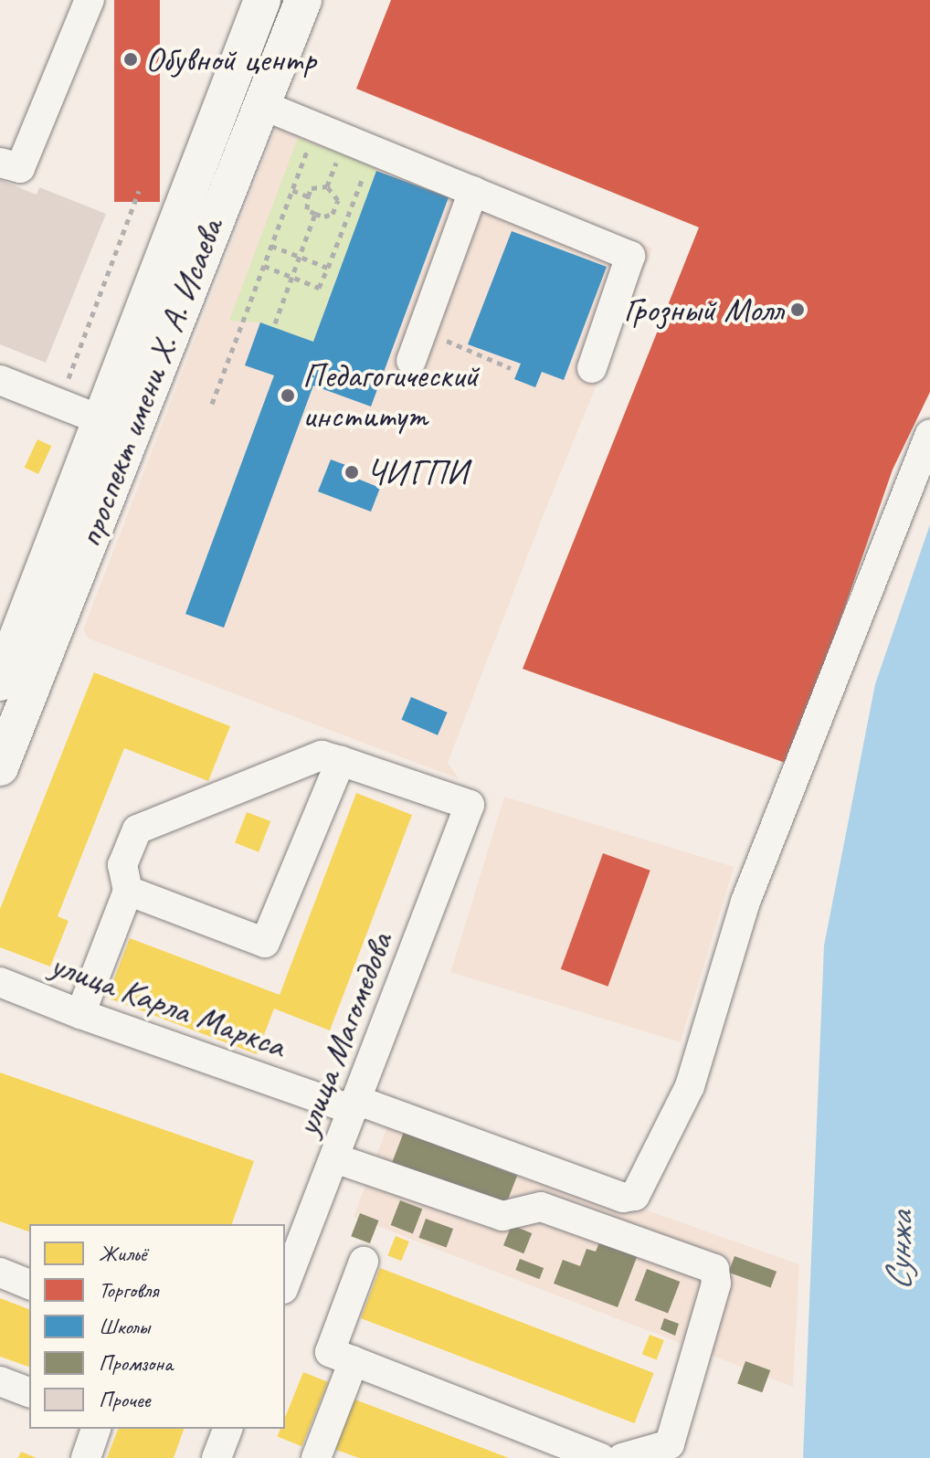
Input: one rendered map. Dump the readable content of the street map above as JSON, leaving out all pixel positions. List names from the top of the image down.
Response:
{
  "streets": {
    "main road": ["проспект имени Х. А. Исаева"],
    "street": ["улица Карла Маркса", "улица Магомедова"]
  },
  "crossings": [
    ["улица Карла Маркса", "улица Магомедова"]
  ],
  "water": ["Сунжа"],
  "places": [
    "Обувной центр",
    "Грозный Молл",
    "Педагогический институт",
    "ЧИГПИ"
  ],
  "legend": [
    "Жильё",
    "Торговля",
    "Школы",
    "Промзона",
    "Прочее"
  ]
}
